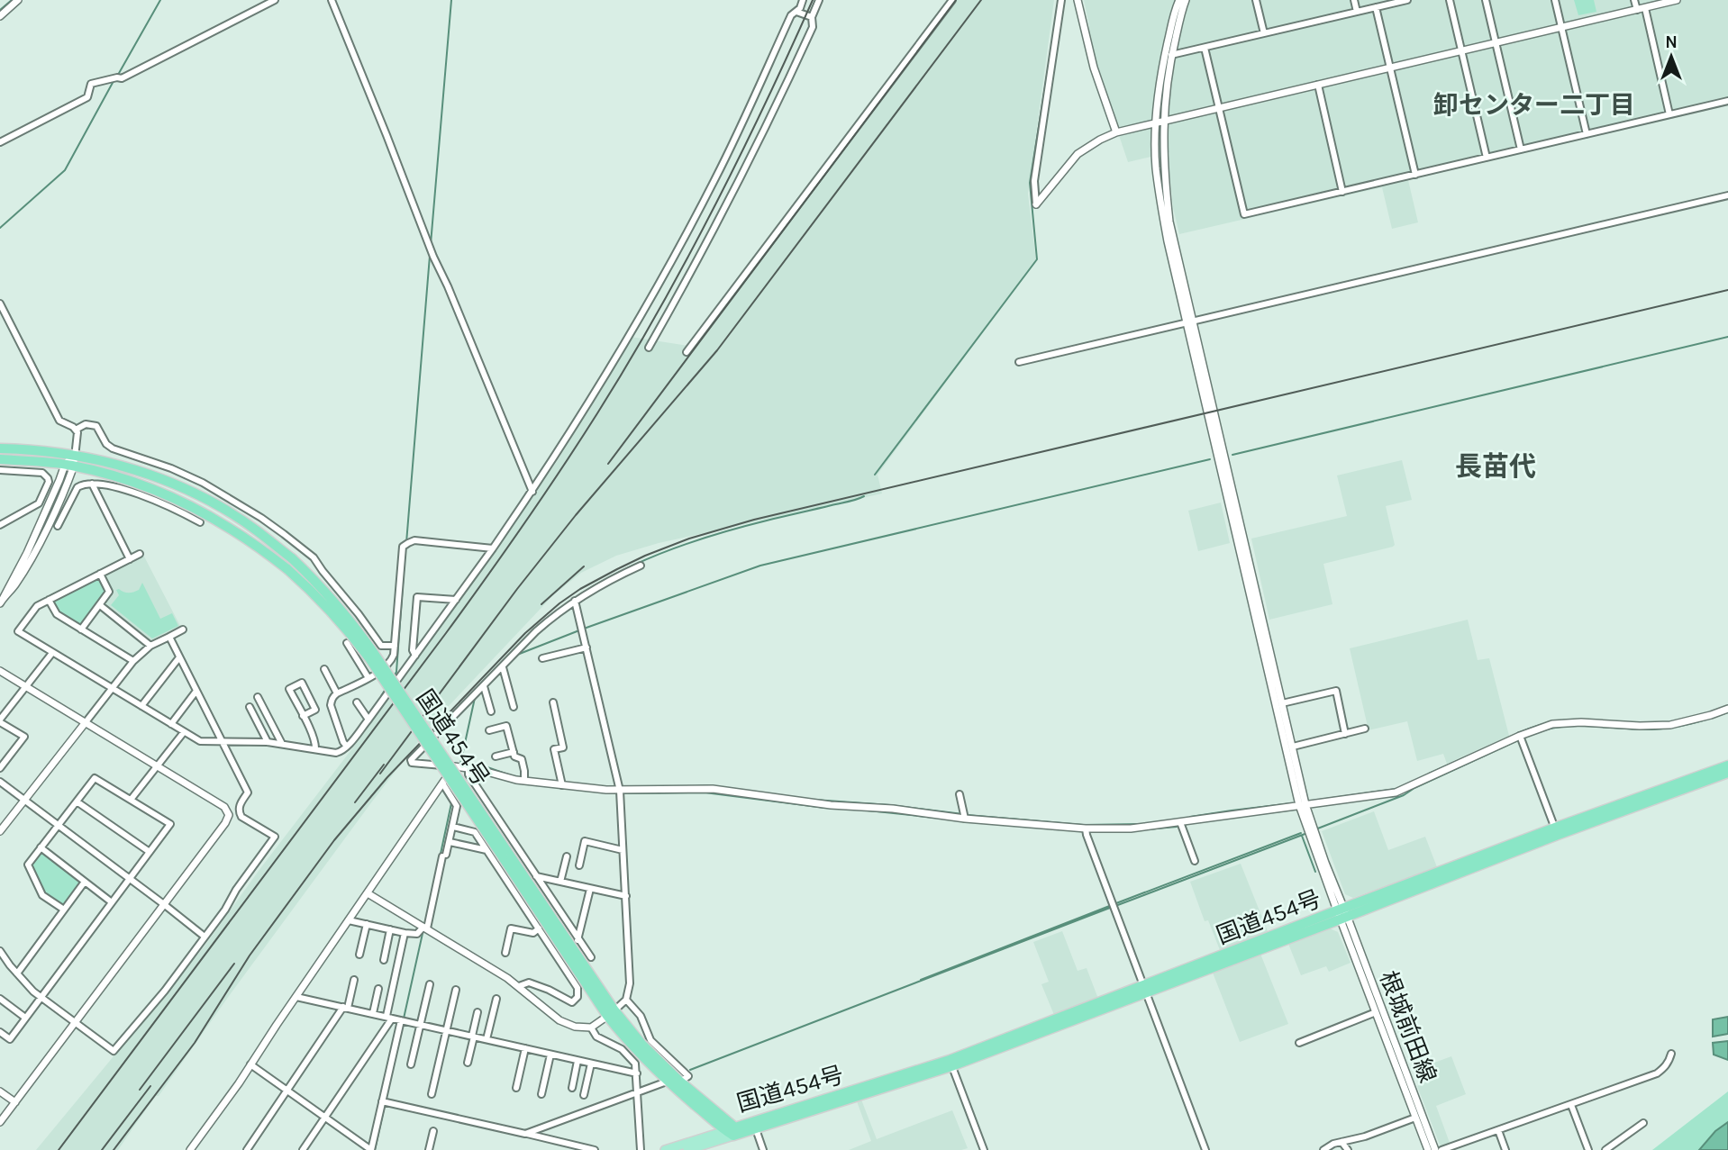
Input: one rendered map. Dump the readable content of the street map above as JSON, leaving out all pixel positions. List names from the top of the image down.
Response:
{
  "streets": {
    "highway": ["国道454号"],
    "street": ["根城前田線"]
  },
  "crossings": [
    ["国道454号", "根城前田線"]
  ],
  "districts": ["卸センター二丁目", "長苗代"],
  "north": "top"
}
